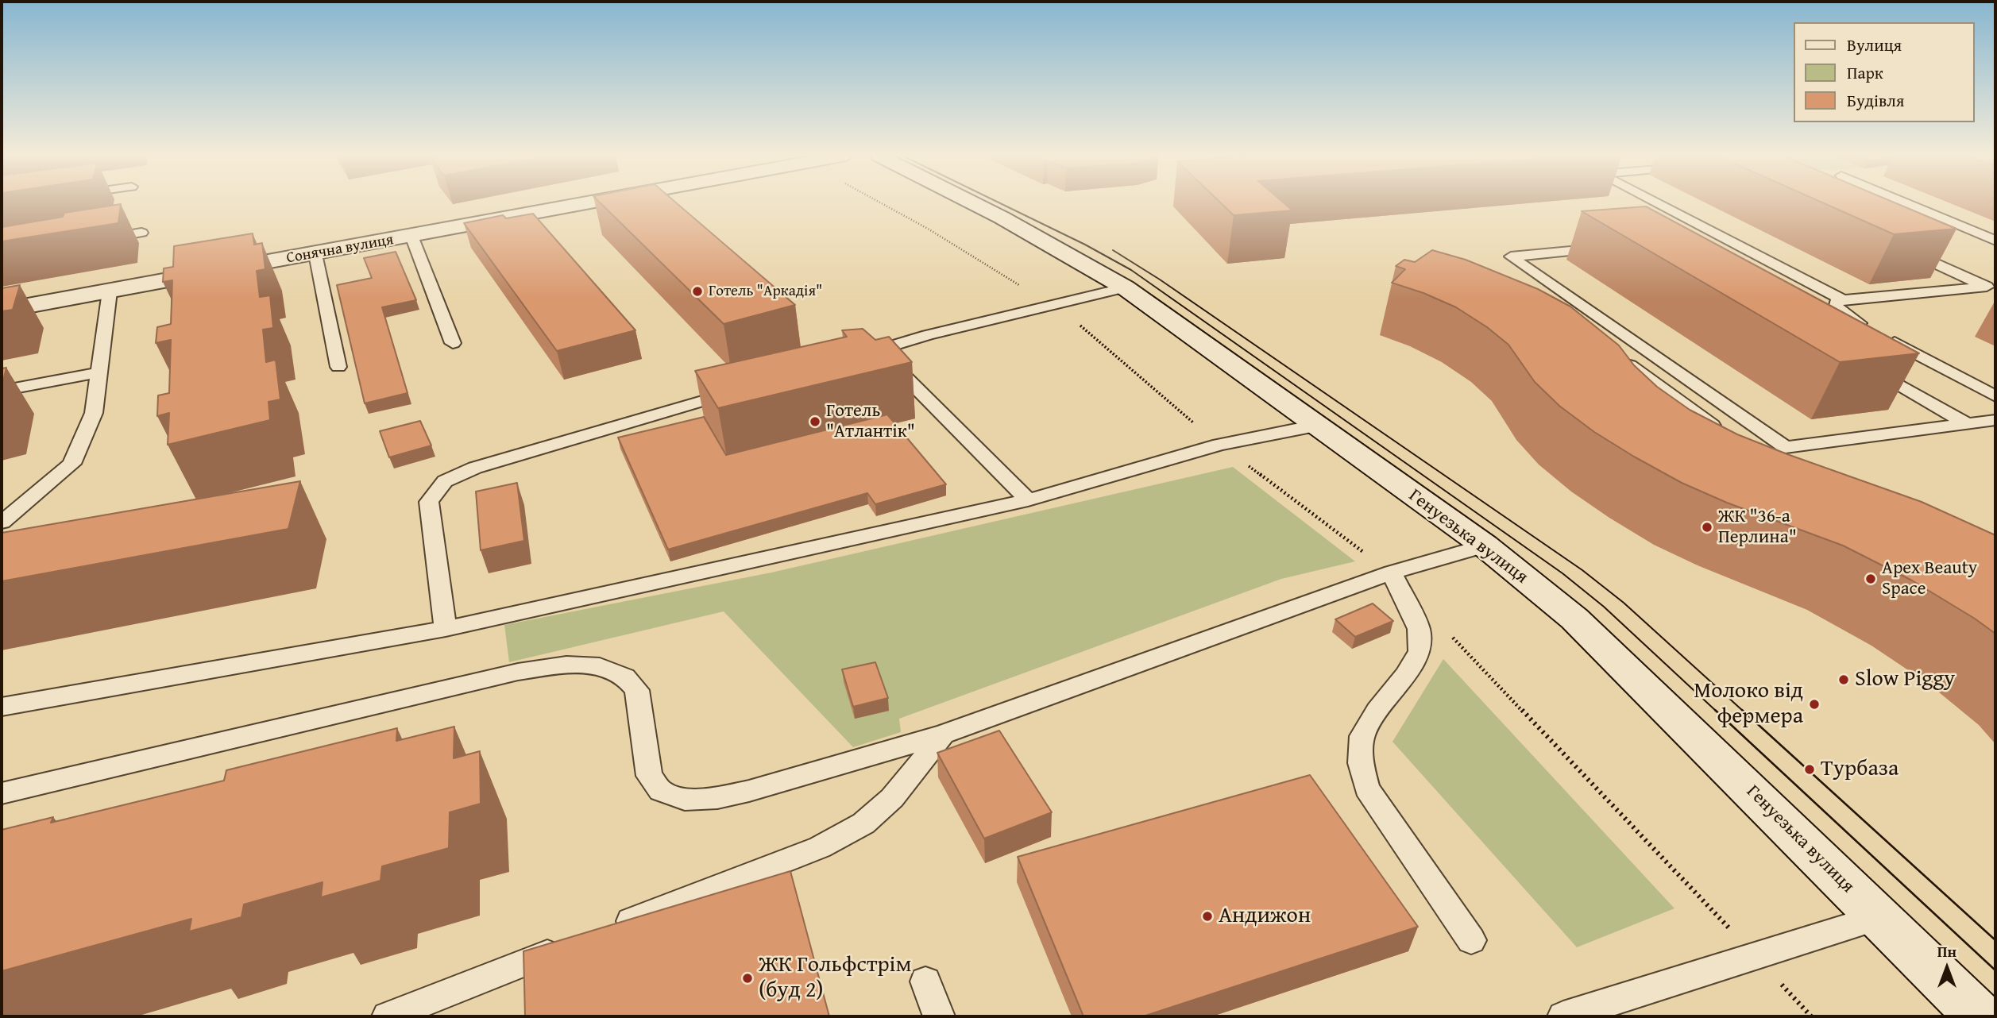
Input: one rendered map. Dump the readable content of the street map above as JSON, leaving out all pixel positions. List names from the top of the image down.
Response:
{
  "streets": {
    "main road": ["Сонячна вулиця", "Генуезька вулиця"]
  },
  "places": [
    "Готель \"Аркадія\"",
    "Готель \"Атлантік\"",
    "ЖК \"36-а Перлина\"",
    "Apex Beauty Space",
    "Slow Piggy",
    "Молоко від фермера",
    "Турбаза",
    "Андижон",
    "ЖК Гольфстрім (буд 2)"
  ],
  "legend": ["Вулиця", "Парк", "Будівля"],
  "north": "top"
}
